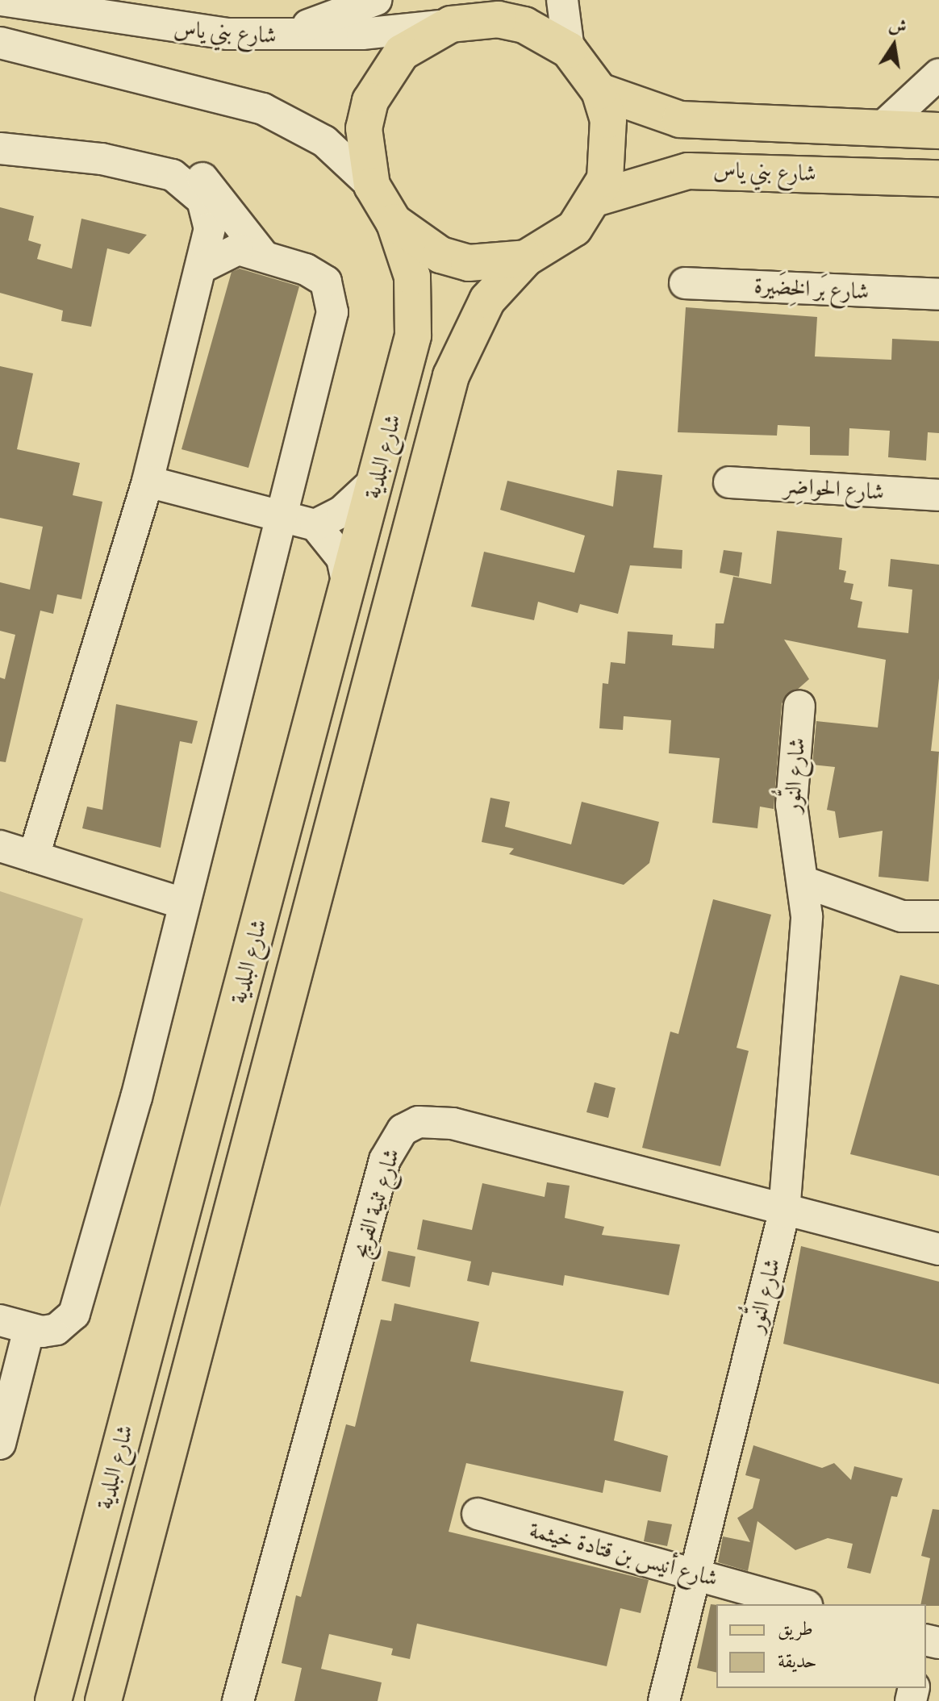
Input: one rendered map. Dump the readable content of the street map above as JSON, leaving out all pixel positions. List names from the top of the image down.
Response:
{
  "streets": {
    "main road": ["شارع بني ياس", "شارع البلدية"],
    "street": [
      "شارع بَر الخِضَيرة",
      "شارع الحواضِر",
      "شارع النُّور",
      "شارع ثنية الفريج",
      "شارع أنيس بن قتادة خيثمة"
    ]
  },
  "crossings": [
    ["شارع النُّور", "شارع ثنية الفريج"],
    ["شارع النُّور", "شارع أنيس بن قتادة خيثمة"]
  ],
  "legend": ["طريق", "حديقة"],
  "north": "top"
}
